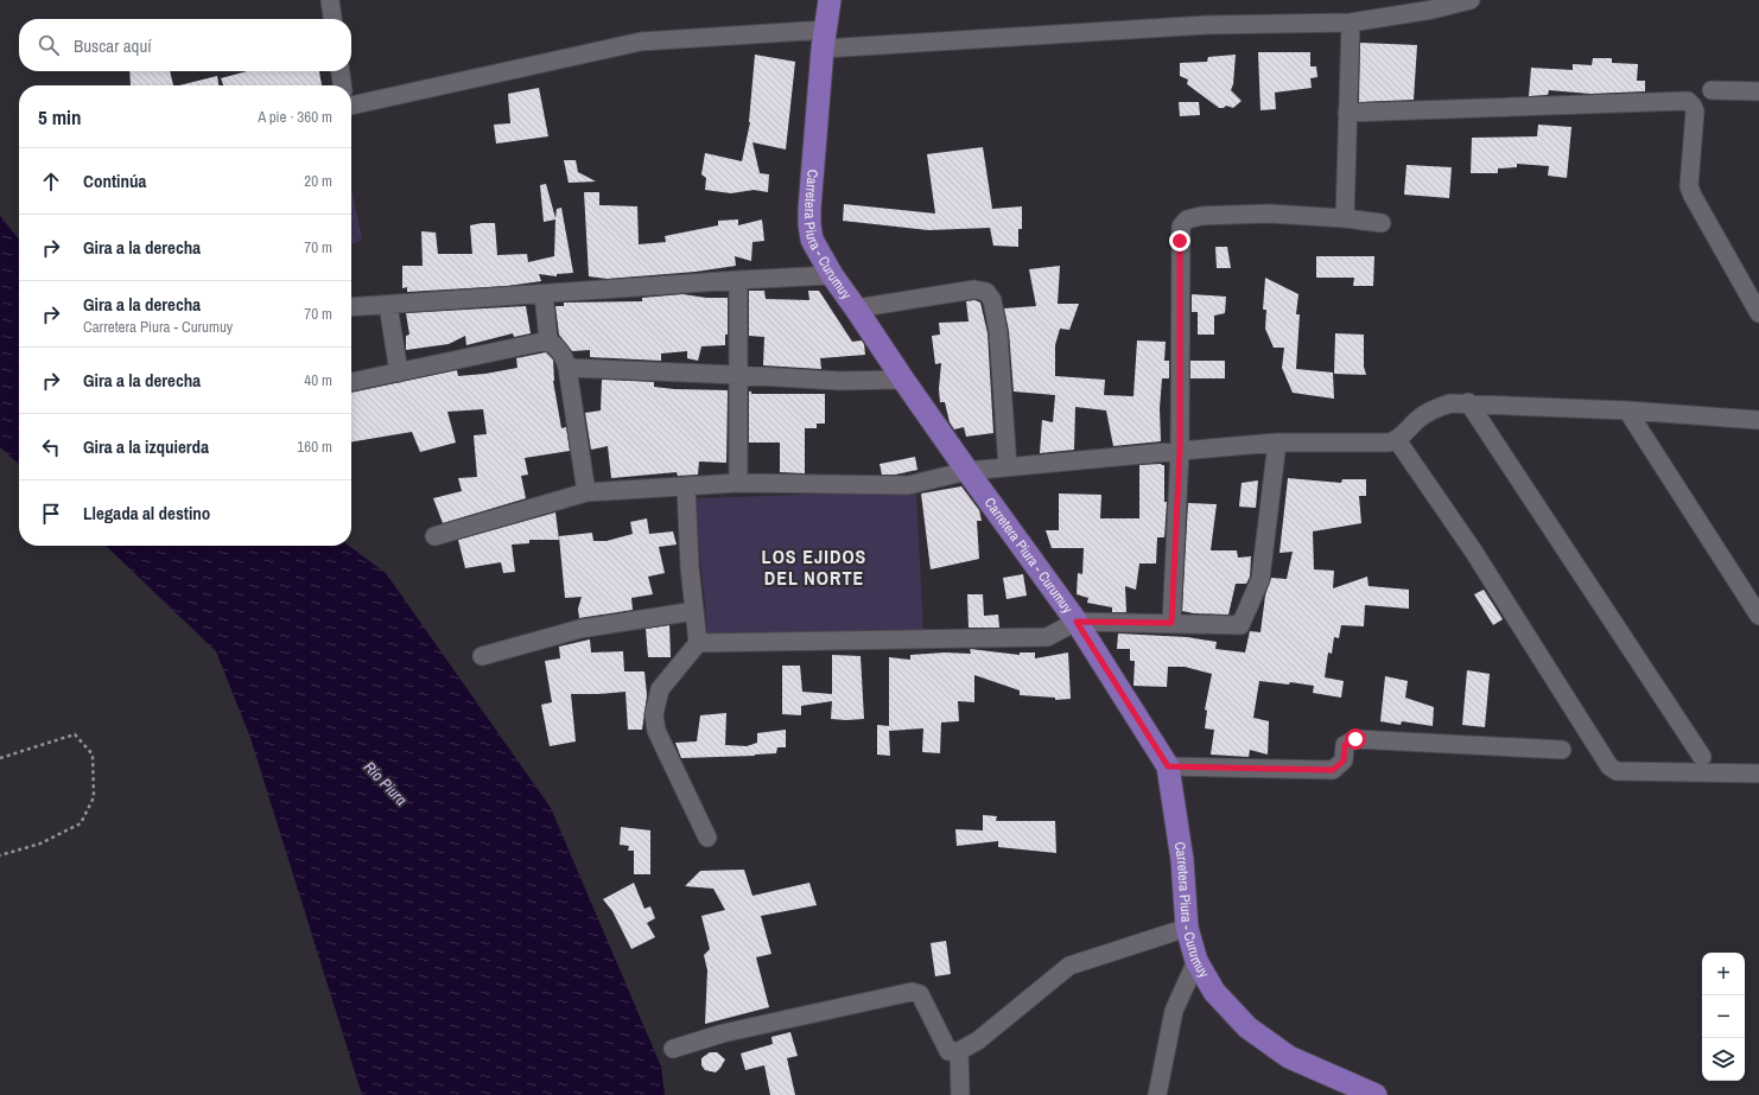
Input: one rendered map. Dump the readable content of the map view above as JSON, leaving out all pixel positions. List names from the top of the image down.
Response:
{
  "streets": {
    "main road": ["Carretera Piura - Curumuy"]
  },
  "districts": ["LOS EJIDOS DEL NORTE"],
  "water": ["Río Piura"],
  "page": {
    "search": "Buscar aquí",
    "heading": ["5 min", "A pie · 360 m"],
    "list": [
      ["Continúa", "20 m"],
      ["Gira a la derecha", "70 m"],
      ["Gira a la derecha", "Carretera Piura - Curumuy", "70 m"],
      ["Gira a la derecha", "40 m"],
      ["Gira a la izquierda", "160 m"],
      "Llegada al destino"
    ],
    "map_buttons": ["+", "−"]
  }
}
